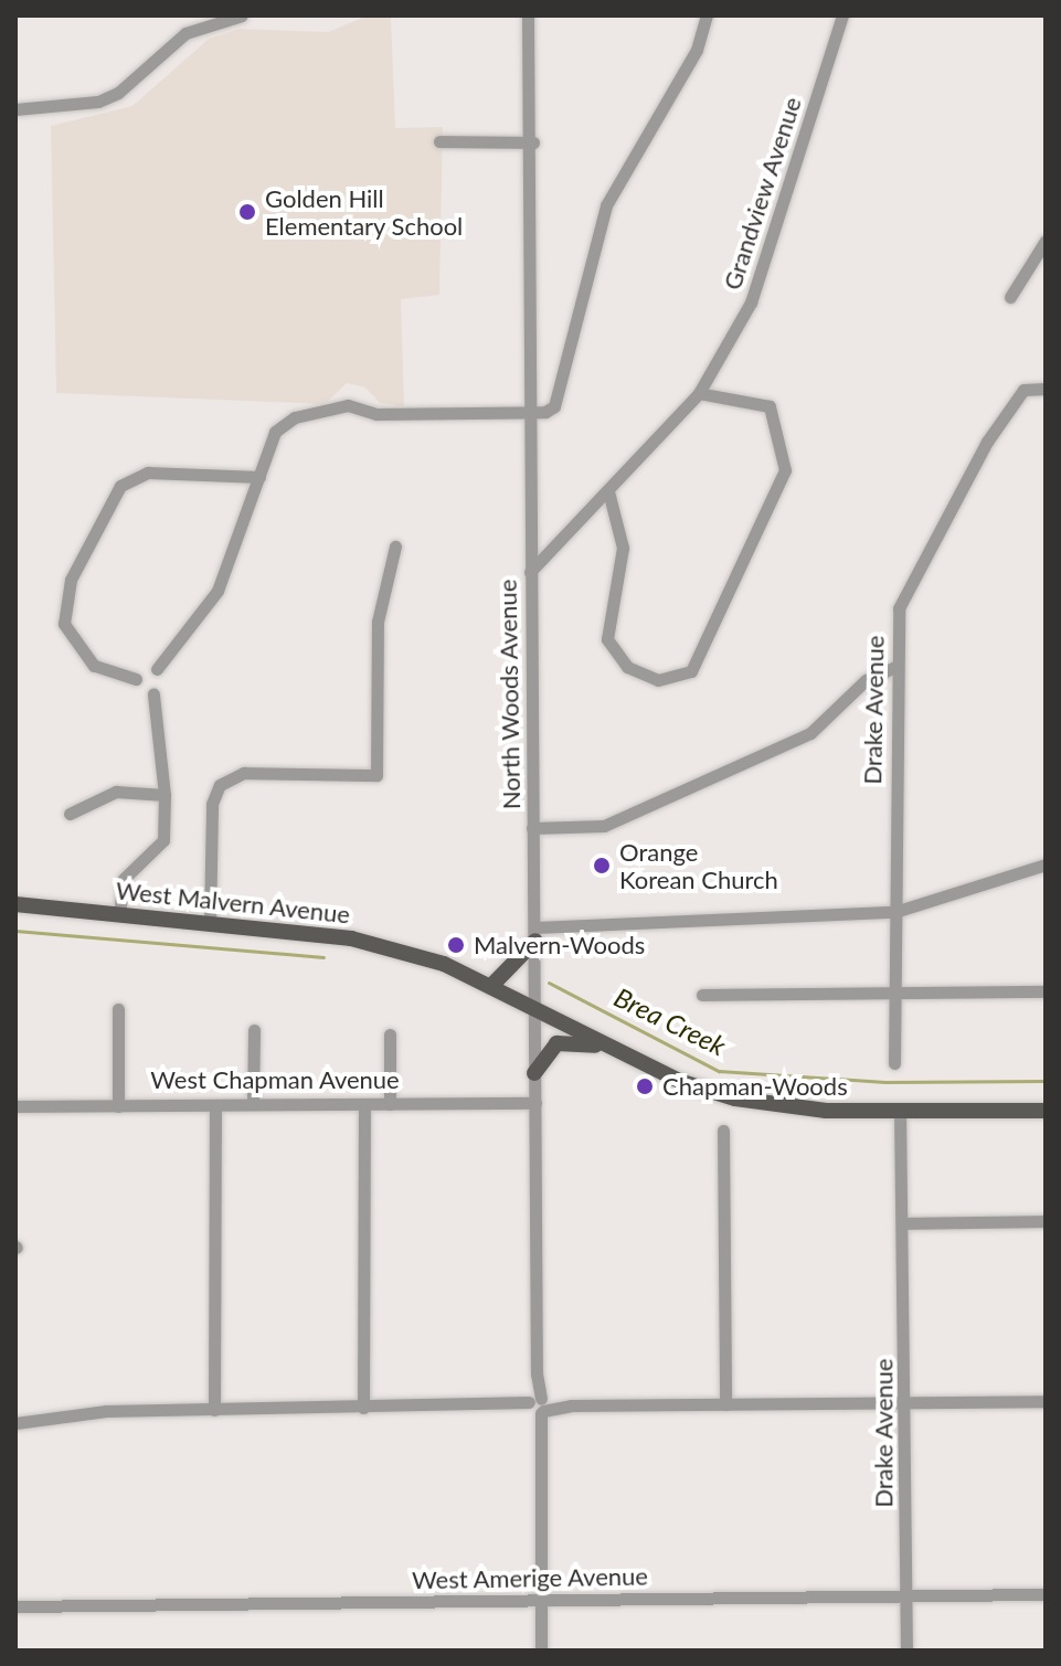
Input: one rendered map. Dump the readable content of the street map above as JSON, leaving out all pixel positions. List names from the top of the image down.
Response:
{
  "streets": {
    "main road": ["West Malvern Avenue"],
    "street": [
      "Grandview Avenue",
      "North Woods Avenue",
      "Drake Avenue",
      "West Chapman Avenue",
      "West Amerige Avenue"
    ]
  },
  "crossings": [
    ["Grandview Avenue", "North Woods Avenue"],
    ["North Woods Avenue", "West Chapman Avenue"],
    ["North Woods Avenue", "West Amerige Avenue"],
    ["Drake Avenue", "West Amerige Avenue"]
  ],
  "water": ["Brea Creek"],
  "places": [
    "Golden Hill Elementary School",
    "Orange Korean Church",
    "Malvern-Woods",
    "Chapman-Woods"
  ]
}
